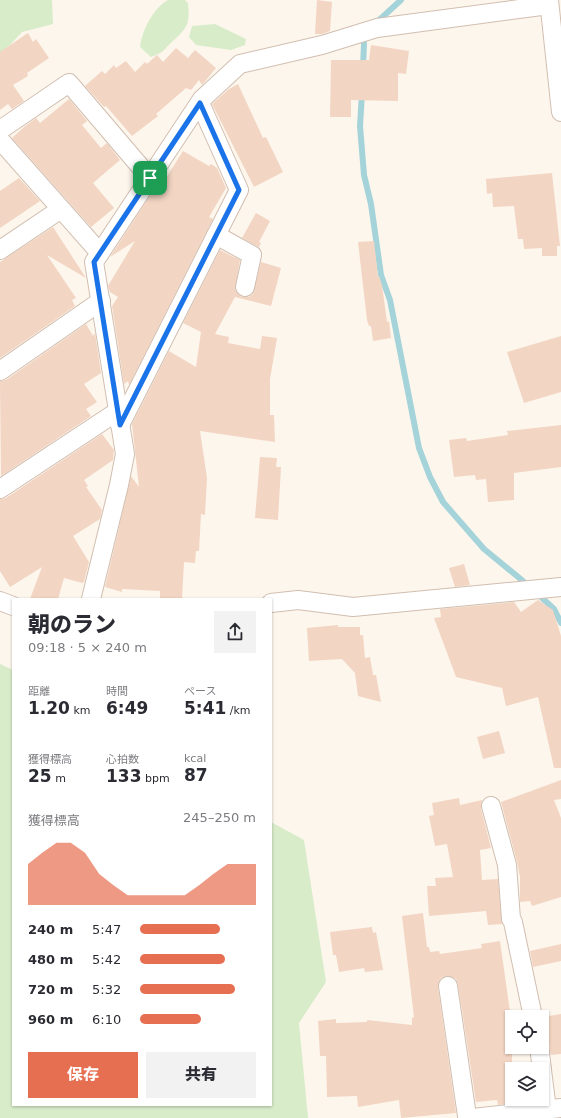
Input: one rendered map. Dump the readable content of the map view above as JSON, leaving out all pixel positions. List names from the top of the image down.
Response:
{
  "page": {
    "heading": ["朝のラン", "09:18 · 5 × 240 m"],
    "stats": [
      ["距離", "1.20 km"],
      ["時間", "6:49"],
      ["ペース", "5:41 /km"],
      ["獲得標高", "25 m"],
      ["心拍数", "133 bpm"],
      ["kcal", "87"]
    ],
    "chart": ["獲得標高", "245–250 m"],
    "list": [
      {
        "name": "240 m",
        "note": "5:47"
      },
      {
        "name": "480 m",
        "note": "5:42"
      },
      {
        "name": "720 m",
        "note": "5:32"
      },
      {
        "name": "960 m",
        "note": "6:10"
      }
    ],
    "buttons": ["保存", "共有"]
  }
}
